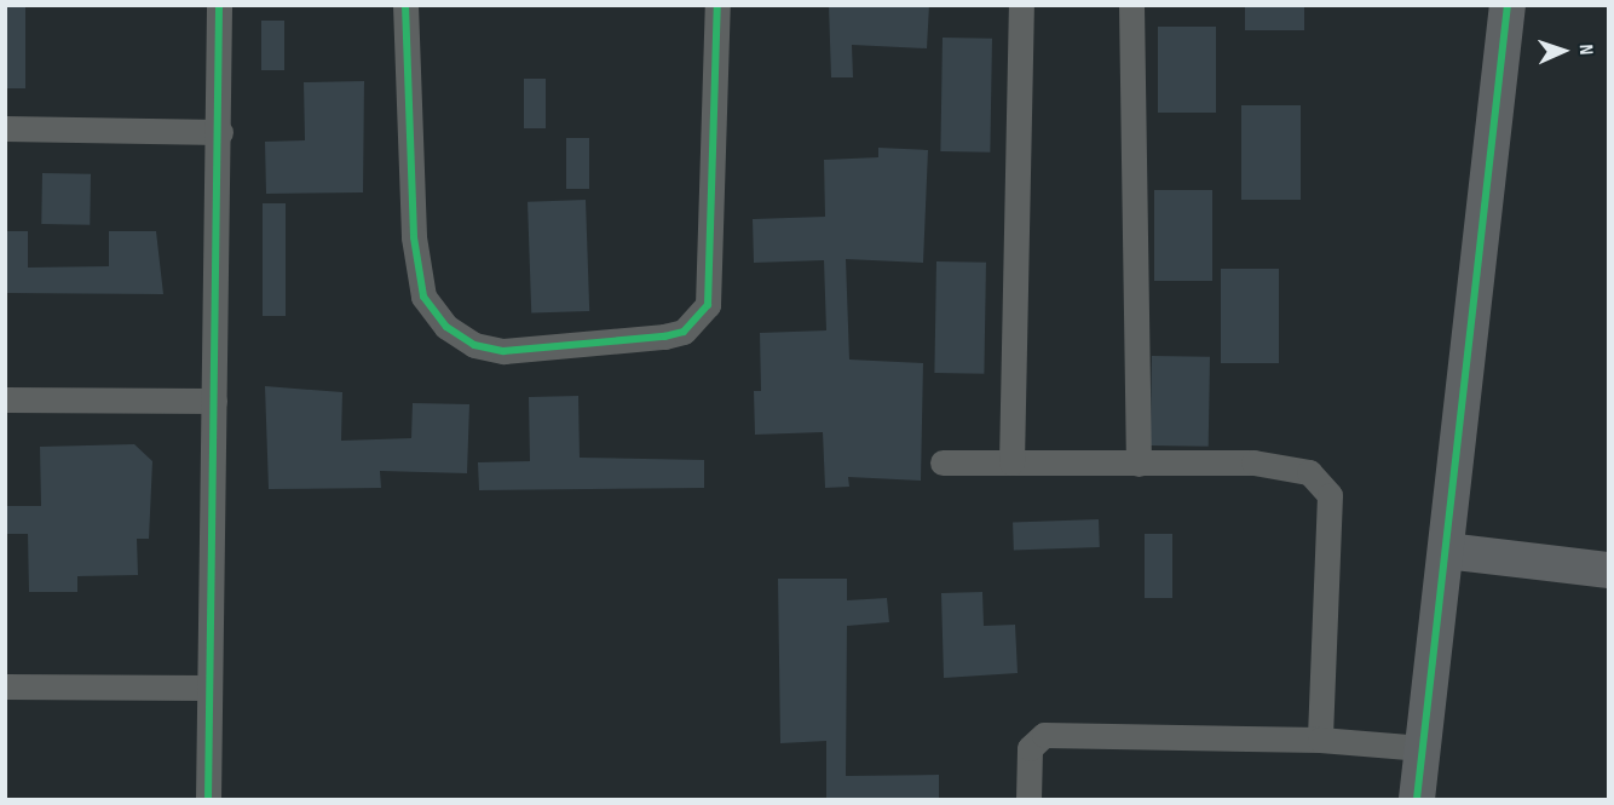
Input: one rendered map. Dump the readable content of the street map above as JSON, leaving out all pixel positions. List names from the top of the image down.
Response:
{
  "north": "right"
}
